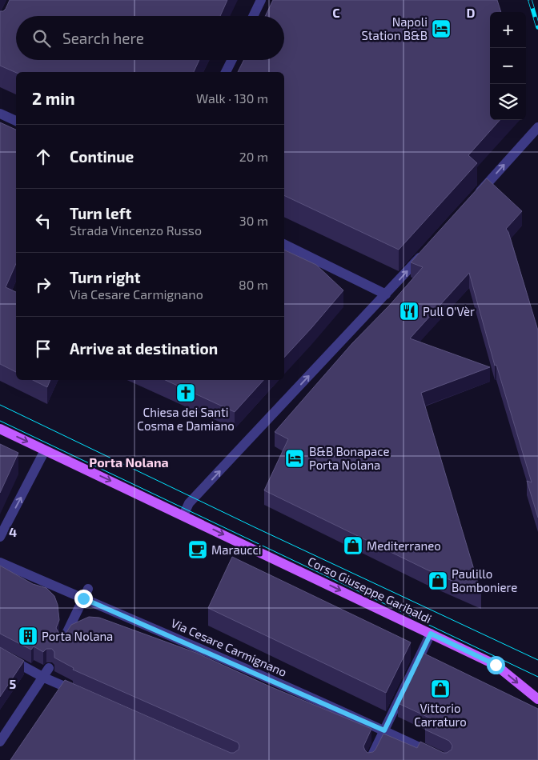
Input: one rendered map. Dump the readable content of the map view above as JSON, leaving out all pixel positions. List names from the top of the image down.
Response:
{
  "streets": {
    "main road": ["Corso Giuseppe Garibaldi"],
    "street": ["Via Cesare Carmignano"]
  },
  "one_way": ["Corso Giuseppe Garibaldi"],
  "districts": ["Porta Nolana"],
  "places": {
    "hotel": ["Napoli Station B&B", "B&B Bonapace Porta Nolana"],
    "restaurant": ["Pull O'Vèr"],
    "church": ["Chiesa dei Santi Cosma e Damiano"],
    "shop": ["Mediterraneo", "Paulillo Bomboniere", "Vittorio Carraturo"],
    "cafe": ["Maraucci"],
    "building": ["Porta Nolana"]
  },
  "page": {
    "map_buttons": ["+", "−"],
    "search": "Search here",
    "heading": ["2 min", "Walk · 130 m"],
    "list": [
      ["Continue", "20 m"],
      ["Turn left", "Strada Vincenzo Russo", "30 m"],
      ["Turn right", "Via Cesare Carmignano", "80 m"],
      "Arrive at destination"
    ]
  },
  "grid": {
    "columns": ["C", "D"],
    "rows": ["4", "5"]
  }
}
